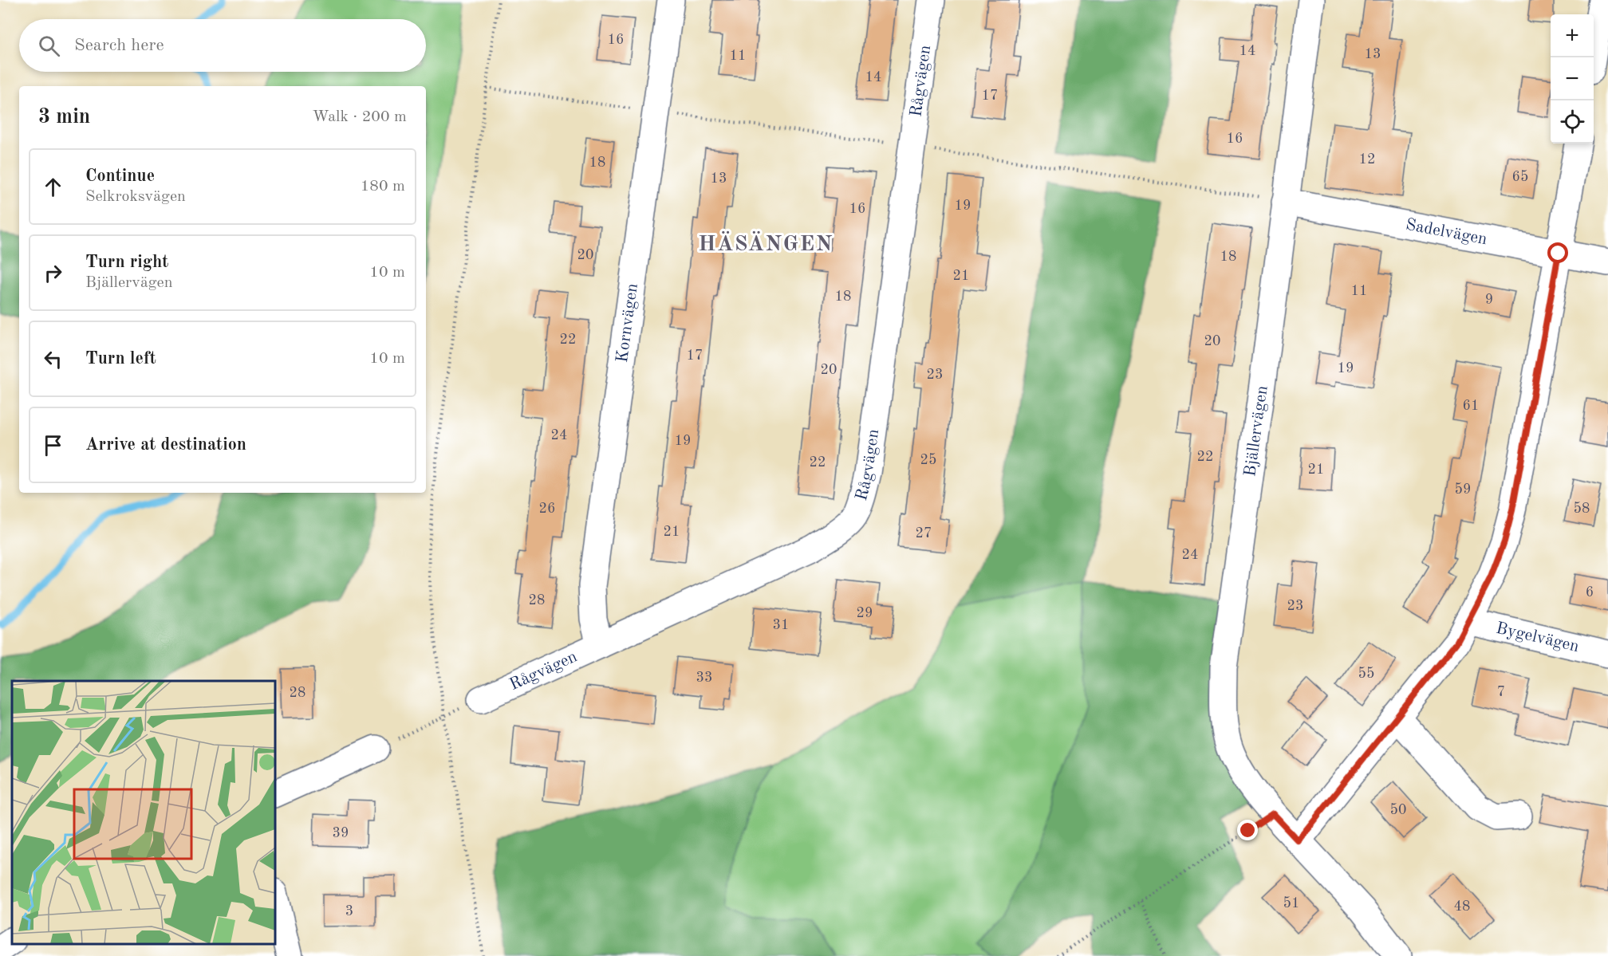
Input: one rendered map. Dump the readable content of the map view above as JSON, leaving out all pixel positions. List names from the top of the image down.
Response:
{
  "streets": {
    "street": [
      "Rågvägen",
      "Sadelvägen",
      "Kornvägen",
      "Bjällervägen",
      "Bygelvägen"
    ]
  },
  "crossings": [
    ["Rågvägen", "Kornvägen"],
    ["Sadelvägen", "Bjällervägen"]
  ],
  "districts": ["HÄSÄNGEN"],
  "house_numbers": [
    "16",
    "14",
    "13",
    "11",
    "14",
    "17",
    "16",
    "12",
    "18",
    "65",
    "13",
    "19",
    "16",
    "20",
    "18",
    "21",
    "11",
    "18",
    "9",
    "22",
    "20",
    "17",
    "19",
    "20",
    "23",
    "61",
    "24",
    "19",
    "22",
    "25",
    "22",
    "21",
    "59",
    "26",
    "58",
    "21",
    "27",
    "24",
    "6",
    "28",
    "23",
    "29",
    "31",
    "55",
    "33",
    "7",
    "28",
    "50",
    "39",
    "51",
    "48",
    "3"
  ],
  "page": {
    "map_buttons": ["+", "−"],
    "search": "Search here",
    "heading": ["3 min", "Walk · 200 m"],
    "list": [
      ["Continue", "Selkroksvägen", "180 m"],
      ["Turn right", "Bjällervägen", "10 m"],
      ["Turn left", "10 m"],
      "Arrive at destination"
    ]
  }
}
